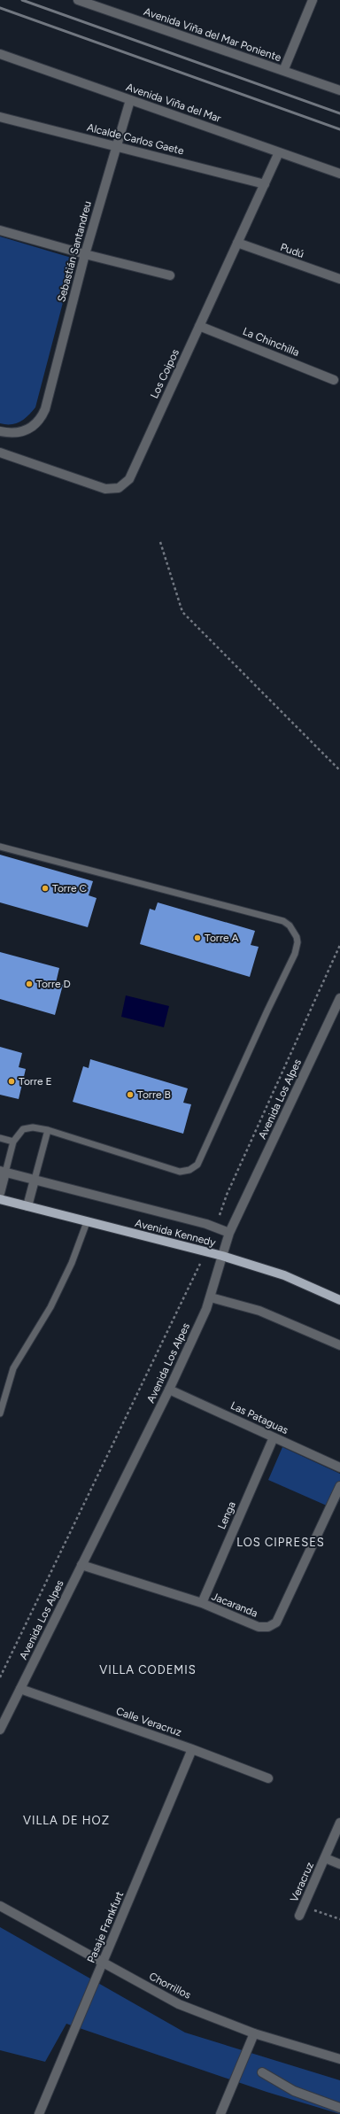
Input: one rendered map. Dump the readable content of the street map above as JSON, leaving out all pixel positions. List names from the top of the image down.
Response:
{
  "streets": {
    "main road": ["Avenida Kennedy"],
    "street": [
      "Avenida Viña del Mar Poniente",
      "Avenida Viña del Mar",
      "Alcalde Carlos Gaete",
      "Pudú",
      "Sebastián Santandreu",
      "La Chinchilla",
      "Los Coipos",
      "Avenida Los Alpes",
      "Las Pataguas",
      "Lenga",
      "Jacaranda",
      "Calle Veracruz",
      "Veracruz",
      "Pasaje Frankfurt",
      "Chorrillos"
    ]
  },
  "crossings": [
    ["Avenida Viña del Mar", "Sebastián Santandreu"],
    ["Avenida Viña del Mar", "Los Coipos"],
    ["Alcalde Carlos Gaete", "Sebastián Santandreu"],
    ["Alcalde Carlos Gaete", "Los Coipos"],
    ["Pudú", "Los Coipos"],
    ["La Chinchilla", "Los Coipos"],
    ["Avenida Los Alpes", "Avenida Kennedy"],
    ["Avenida Los Alpes", "Las Pataguas"],
    ["Avenida Los Alpes", "Jacaranda"],
    ["Avenida Los Alpes", "Calle Veracruz"],
    ["Las Pataguas", "Lenga"],
    ["Lenga", "Jacaranda"],
    ["Calle Veracruz", "Pasaje Frankfurt"],
    ["Pasaje Frankfurt", "Chorrillos"]
  ],
  "districts": ["LOS CIPRESES", "VILLA CODEMIS", "VILLA DE HOZ"],
  "places": [
    "Torre C",
    "Torre A",
    "Torre D",
    "Torre E",
    "Torre B"
  ]
}
